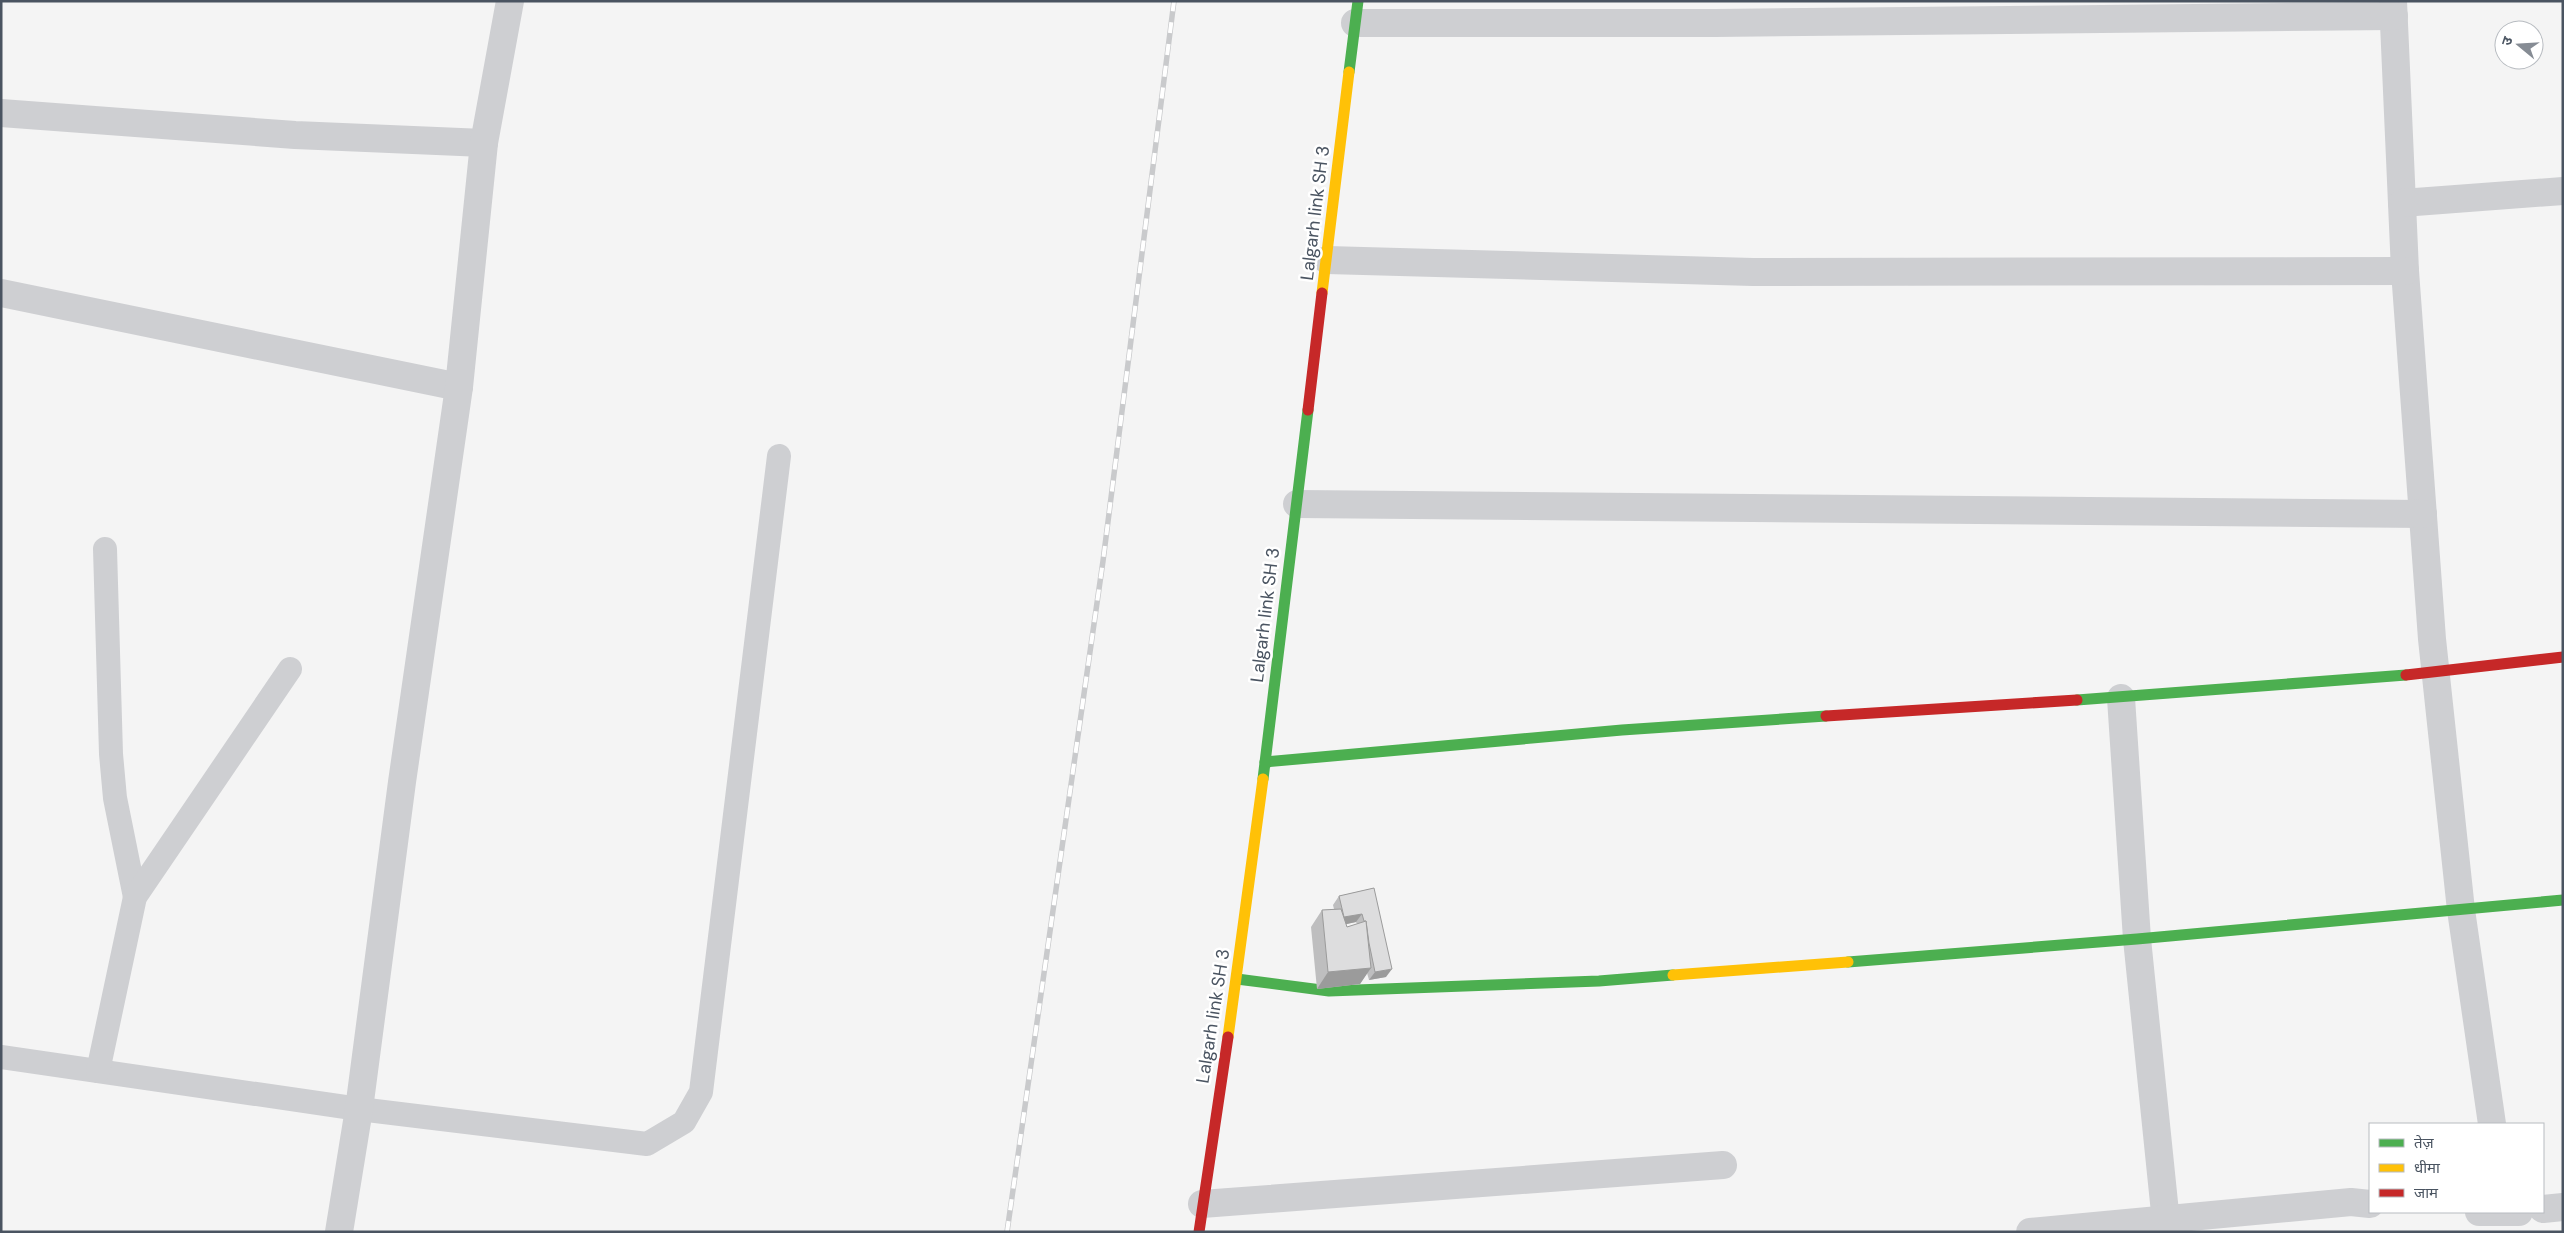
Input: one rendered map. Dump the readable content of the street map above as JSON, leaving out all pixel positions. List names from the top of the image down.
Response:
{
  "streets": {
    "street": ["Lalgarh link SH 3"]
  },
  "legend": ["तेज़", "धीमा", "जाम"],
  "north": "left"
}
